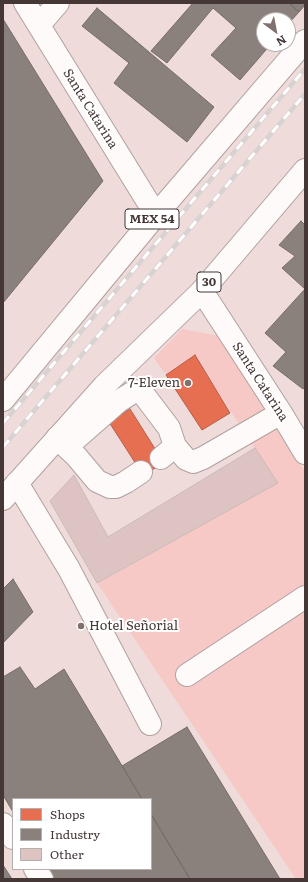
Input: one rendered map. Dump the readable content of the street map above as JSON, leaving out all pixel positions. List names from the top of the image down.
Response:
{
  "streets": {
    "main road": ["Santa Catarina", "MEX 54", "30"]
  },
  "crossings": [
    ["Santa Catarina", "MEX 54"],
    ["Santa Catarina", "30"]
  ],
  "places": ["7-Eleven", "Hotel Señorial"],
  "legend": ["Shops", "Industry", "Other"],
  "north": "bottom right"
}
